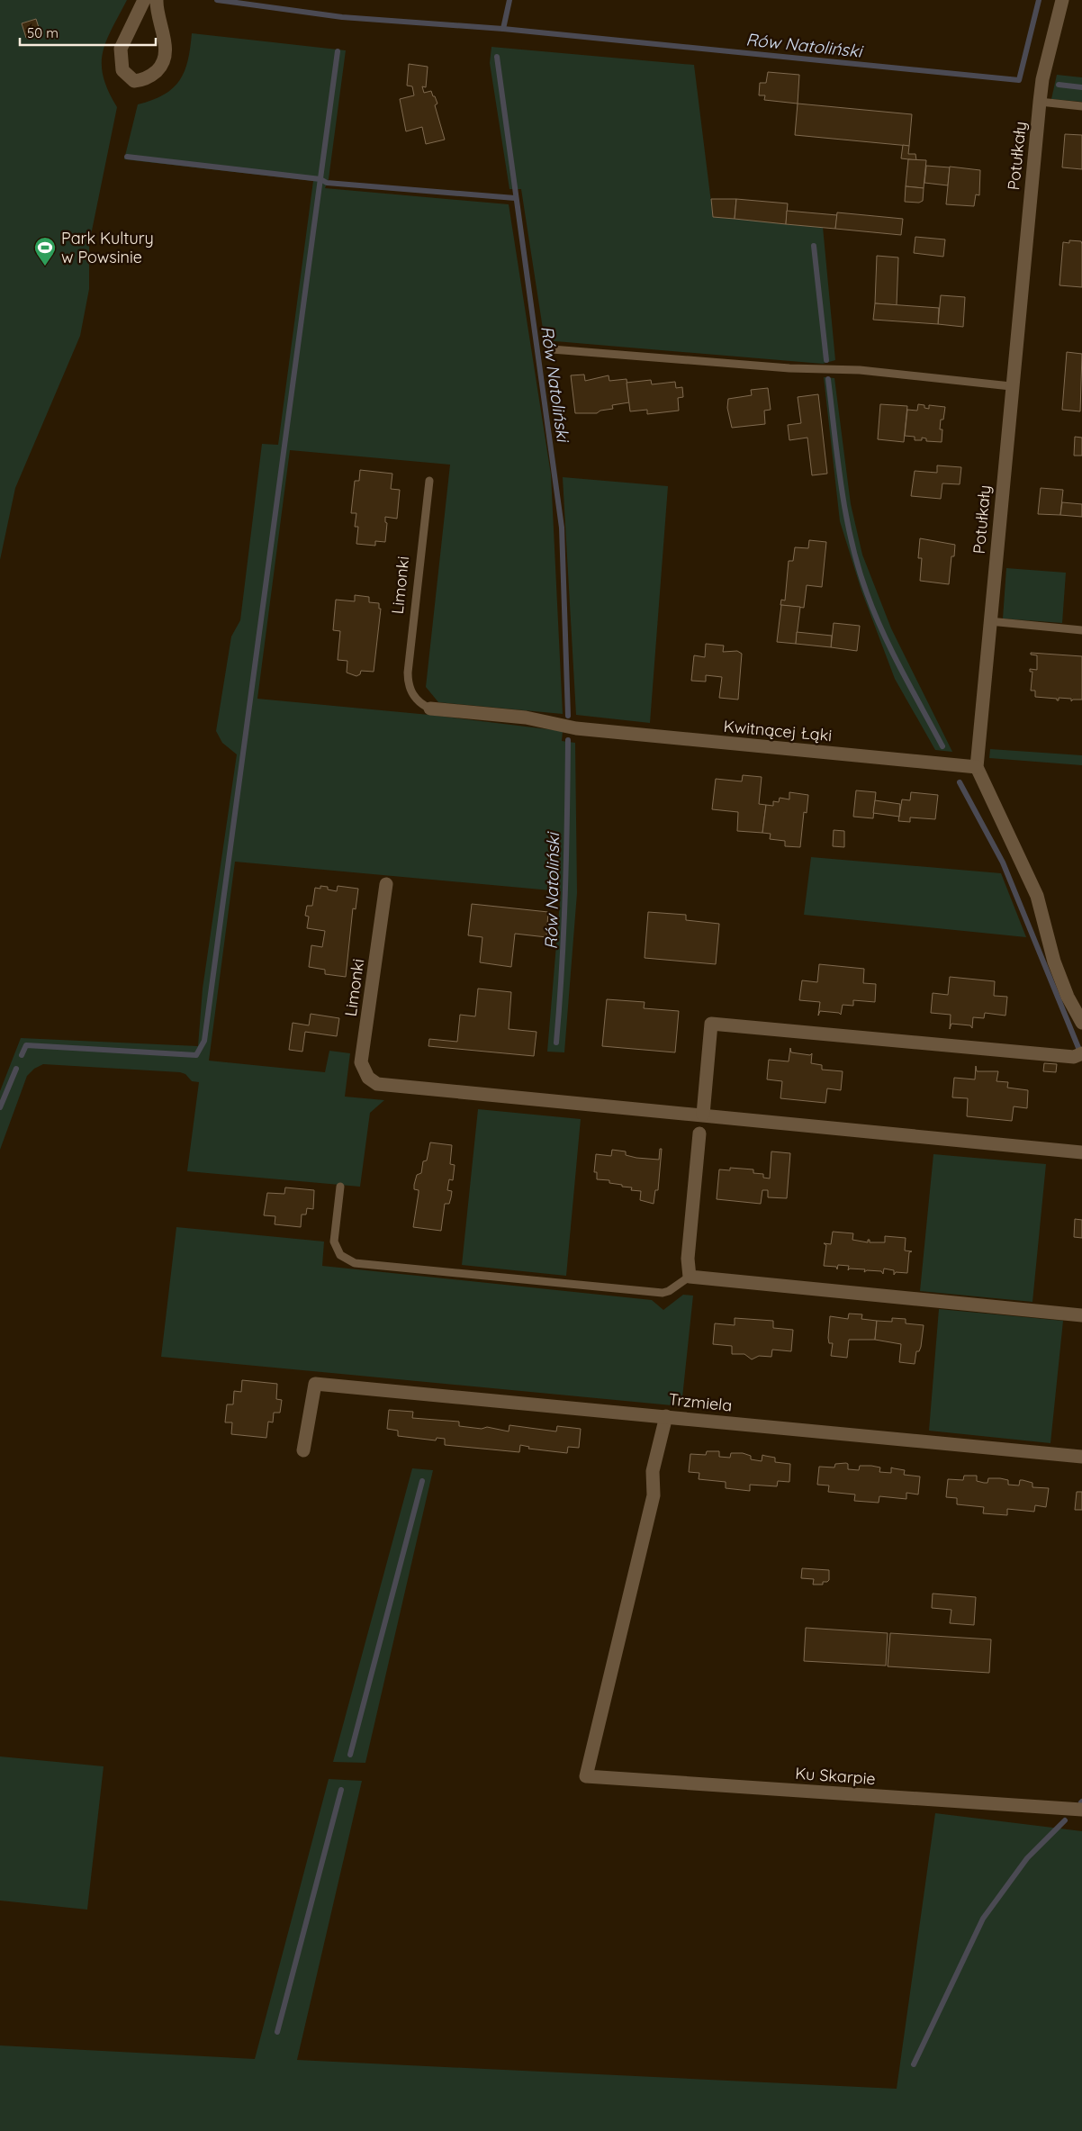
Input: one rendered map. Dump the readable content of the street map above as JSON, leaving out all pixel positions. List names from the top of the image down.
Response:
{
  "streets": {
    "street": [
      "Potułkały",
      "Limonki",
      "Kwitnącej Łąki",
      "Trzmiela",
      "Ku Skarpie"
    ]
  },
  "crossings": [
    ["Potułkały", "Kwitnącej Łąki"],
    ["Limonki", "Kwitnącej Łąki"],
    ["Trzmiela", "Ku Skarpie"]
  ],
  "water": ["Rów Natoliński"],
  "places": {
    "sports": ["Park Kultury w Powsinie"]
  },
  "scale_bar": "50 m"
}
